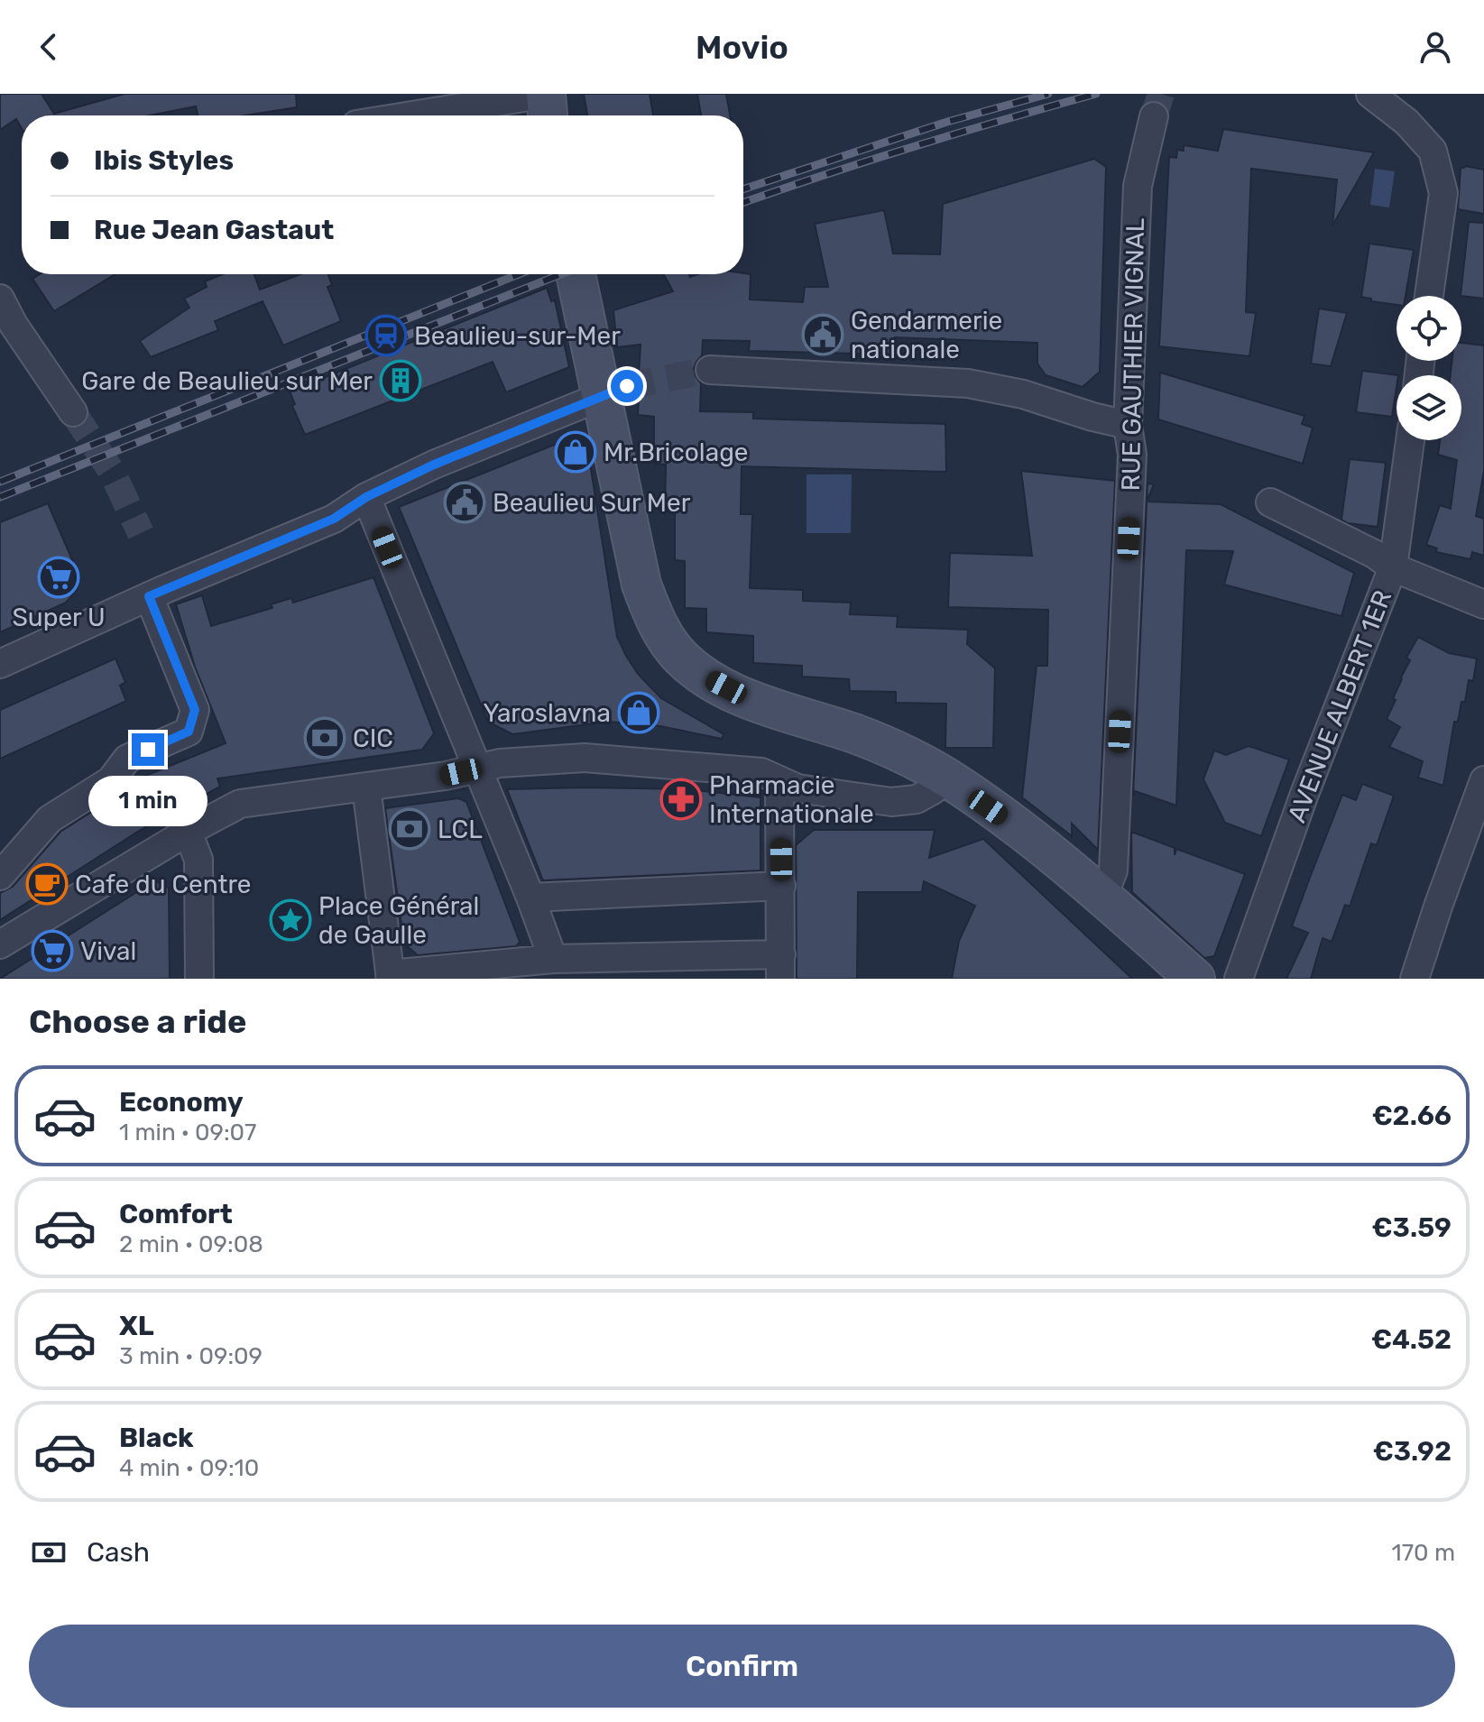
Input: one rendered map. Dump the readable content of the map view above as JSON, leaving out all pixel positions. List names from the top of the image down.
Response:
{
  "streets": {
    "street": ["RUE GAUTHIER VIGNAL", "AVENUE ALBERT 1ER"]
  },
  "places": {
    "public building": ["Gendarmerie nationale", "Beaulieu Sur Mer"],
    "station": ["Beaulieu-sur-Mer"],
    "building": ["Gare de Beaulieu sur Mer"],
    "shop": ["Mr.Bricolage", "Yaroslavna"],
    "supermarket": ["Super U", "Vival"],
    "bank": ["CIC", "LCL"],
    "pharmacy": ["Pharmacie Internationale"],
    "cafe": ["Cafe du Centre"],
    "place": ["Place Général de Gaulle"]
  },
  "page": {
    "header": "Movio",
    "banner": ["Ibis Styles", "Rue Jean Gastaut"],
    "bubble": "1 min",
    "heading": "Choose a ride",
    "list": [
      {
        "name": "Economy",
        "note": "1 min · 09:07",
        "value": "€2.66"
      },
      {
        "name": "Comfort",
        "note": "2 min · 09:08",
        "value": "€3.59"
      },
      {
        "name": "XL",
        "note": "3 min · 09:09",
        "value": "€4.52"
      },
      {
        "name": "Black",
        "note": "4 min · 09:10",
        "value": "€3.92"
      }
    ],
    "pay": ["Cash", "170 m"],
    "buttons": "Confirm"
  }
}
